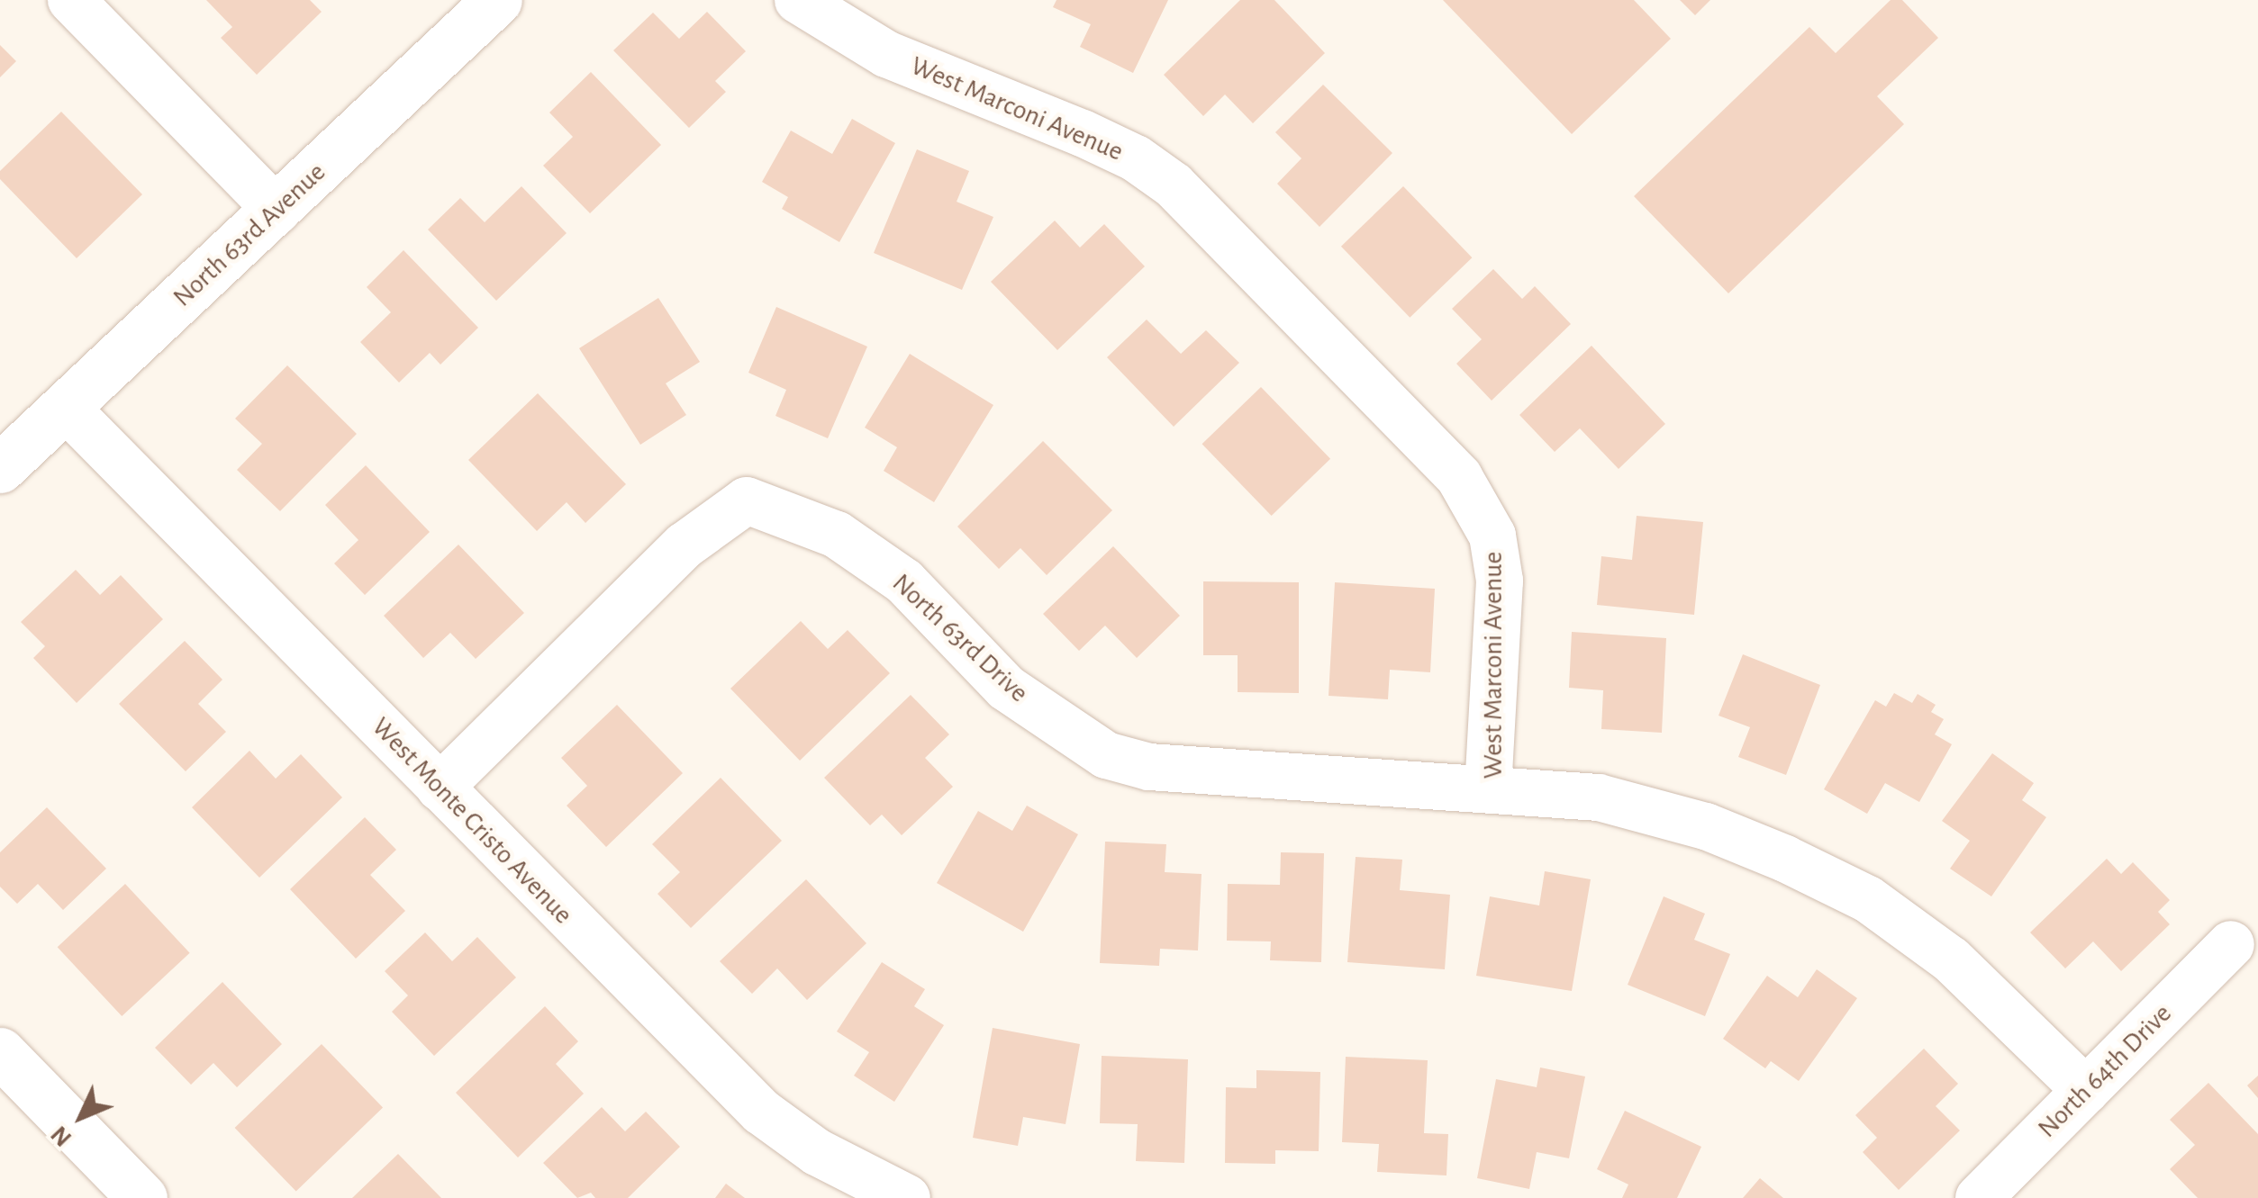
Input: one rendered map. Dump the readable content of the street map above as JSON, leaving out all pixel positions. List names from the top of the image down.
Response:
{
  "streets": {
    "street": [
      "West Marconi Avenue",
      "North 63rd Avenue",
      "North 63rd Drive",
      "West Monte Cristo Avenue",
      "North 64th Drive"
    ]
  },
  "crossings": [
    ["West Marconi Avenue", "North 63rd Drive"],
    ["West Marconi Avenue", "North 64th Drive"],
    ["North 63rd Avenue", "West Monte Cristo Avenue"],
    ["North 63rd Drive", "West Monte Cristo Avenue"]
  ],
  "north": "bottom left"
}
